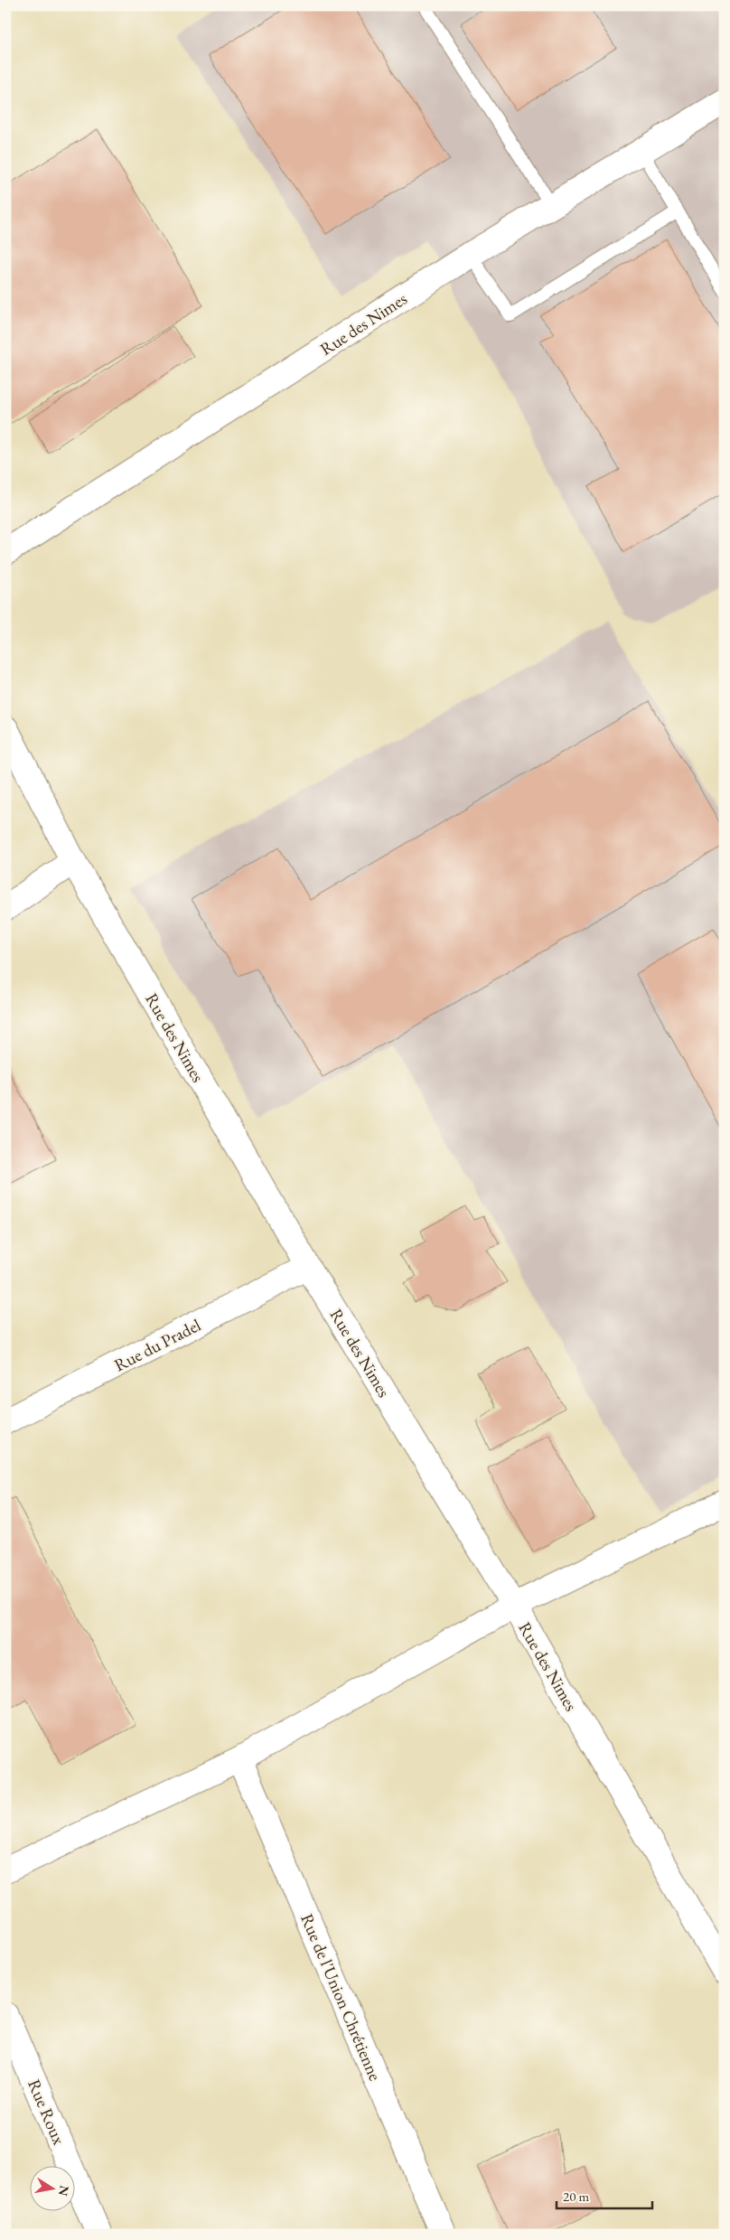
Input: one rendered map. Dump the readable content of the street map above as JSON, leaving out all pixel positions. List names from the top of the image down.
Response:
{
  "streets": {
    "street": [
      "Rue des Nimes",
      "Rue du Pradel",
      "Rue de l'Union Chrétienne",
      "Rue Roux"
    ]
  },
  "crossings": [
    ["Rue des Nimes", "Rue du Pradel"]
  ],
  "scale_bar": "20 m",
  "north": "right"
}
